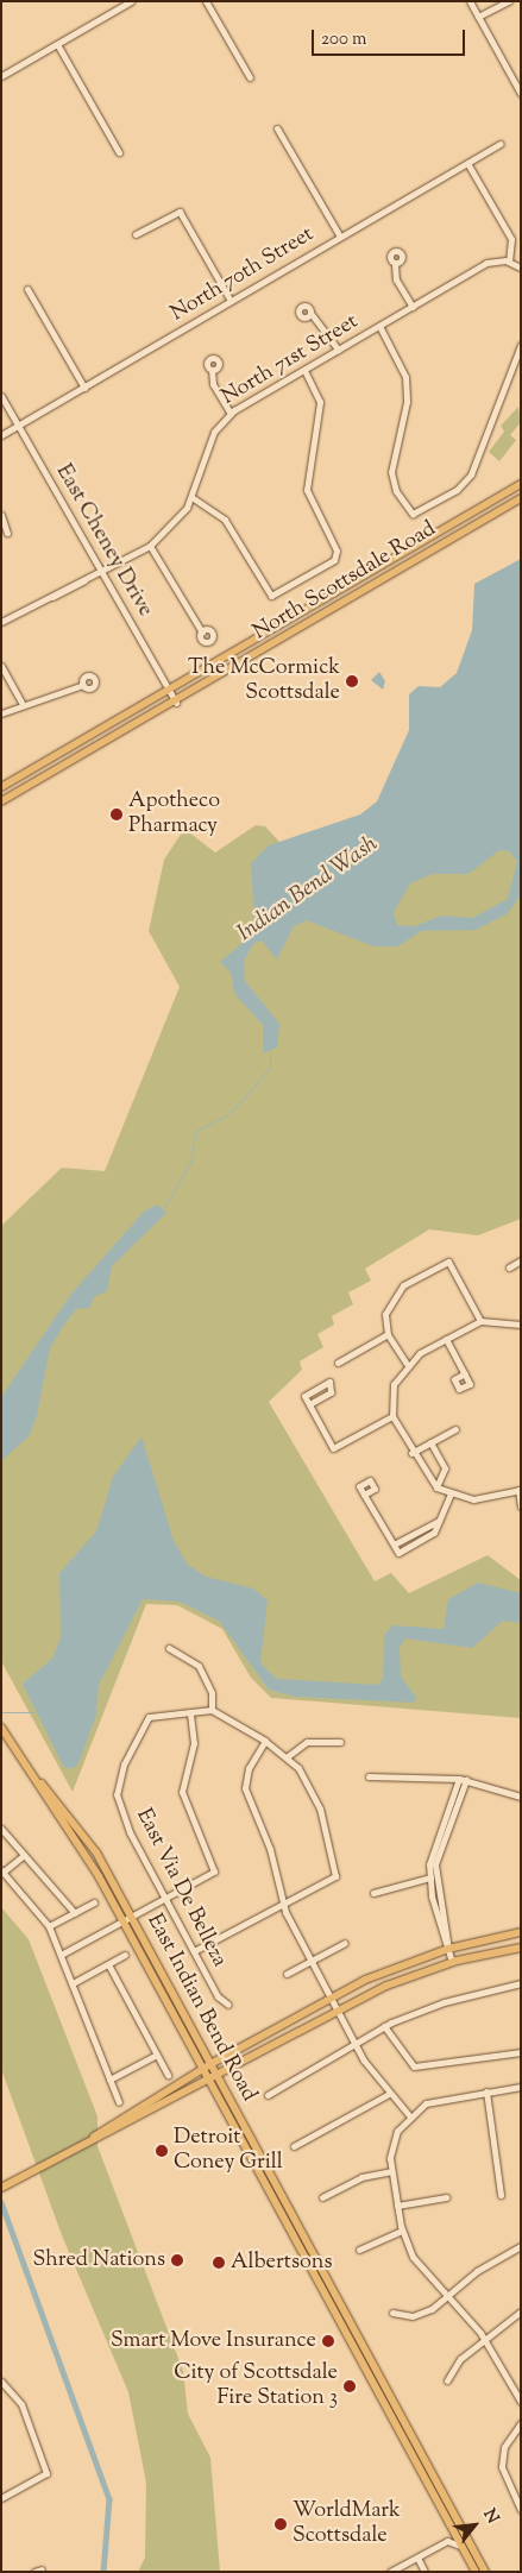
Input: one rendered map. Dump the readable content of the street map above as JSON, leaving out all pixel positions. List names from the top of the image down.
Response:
{
  "streets": {
    "main road": ["North Scottsdale Road", "East Indian Bend Road"],
    "street": [
      "North 70th Street",
      "North 71st Street",
      "East Cheney Drive",
      "East Via De Belleza"
    ]
  },
  "crossings": [
    ["North 70th Street", "East Cheney Drive"],
    ["North 71st Street", "East Cheney Drive"],
    ["East Cheney Drive", "North Scottsdale Road"]
  ],
  "water": ["Indian Bend Wash"],
  "places": [
    "The McCormick Scottsdale",
    "Apotheco Pharmacy",
    "Detroit Coney Grill",
    "Shred Nations",
    "Albertsons",
    "Smart Move Insurance",
    "City of Scottsdale Fire Station 3",
    "WorldMark Scottsdale"
  ],
  "scale_bar": "200 m",
  "north": "top right"
}
